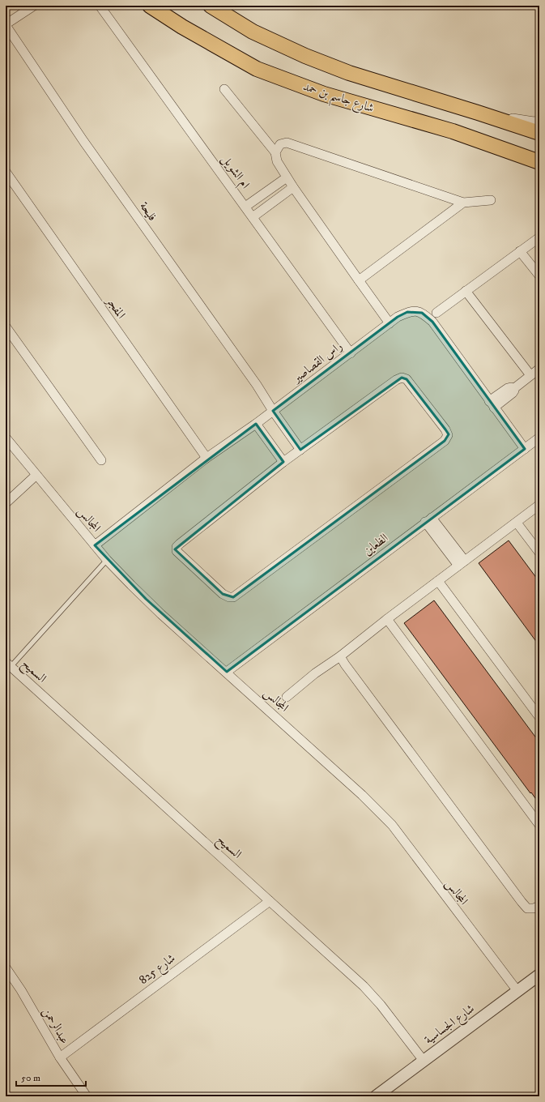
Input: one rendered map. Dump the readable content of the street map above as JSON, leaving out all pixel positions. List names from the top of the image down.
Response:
{
  "streets": {
    "main road": ["شارع جاسم بن حمد"],
    "street": [
      "ام الشويل",
      "فليحة",
      "المفجر",
      "راس القصاصير",
      "المجالس",
      "الظعاين",
      "السميح",
      "شارع 825",
      "شارع الجساسية",
      "عبدالرحمن"
    ]
  },
  "crossings": [
    ["ام الشويل", "راس القصاصير"],
    ["فليحة", "راس القصاصير"],
    ["المفجر", "راس القصاصير"],
    ["راس القصاصير", "المجالس"],
    ["راس القصاصير", "الظعاين"],
    ["المجالس", "الظعاين"],
    ["المجالس", "شارع الجساسية"],
    ["السميح", "شارع 825"],
    ["السميح", "شارع الجساسية"],
    ["شارع 825", "عبدالرحمن"]
  ],
  "scale_bar": "50 m"
}
